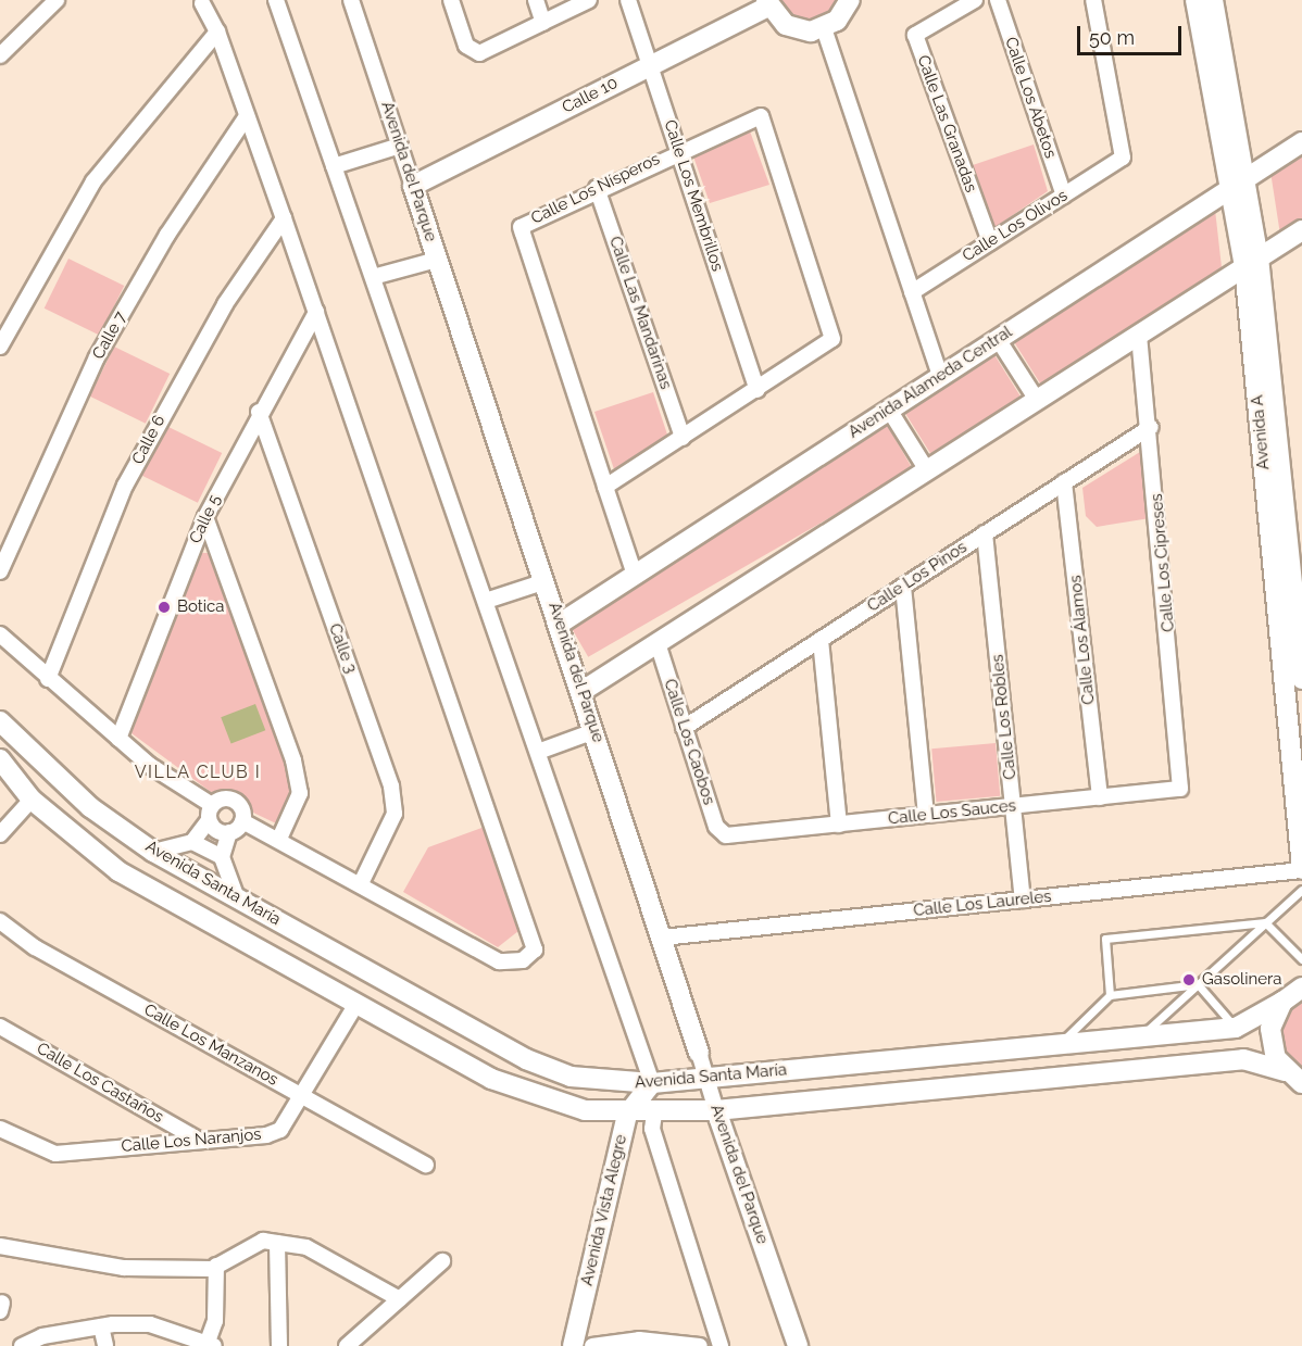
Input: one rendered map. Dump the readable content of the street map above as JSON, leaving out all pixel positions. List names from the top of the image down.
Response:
{
  "streets": {
    "street": [
      "Calle 10",
      "Calle Los Abetos",
      "Calle Las Granadas",
      "Avenida del Parque",
      "Calle Los Nísperos",
      "Calle Los Membrillos",
      "Calle Los Olivos",
      "Calle Las Mandarinas",
      "Calle 7",
      "Avenida Alameda Central",
      "Avenida A",
      "Calle 6",
      "Calle 5",
      "Calle Los Cipreses",
      "Calle Los Pinos",
      "Calle Los Álamos",
      "Calle 3",
      "Calle Los Robles",
      "Calle Los Caobos",
      "Calle Los Sauces",
      "Avenida Santa María",
      "Calle Los Laureles",
      "Calle Los Manzanos",
      "Calle Los Castaños",
      "Calle Los Naranjos",
      "Avenida Vista Alegre"
    ]
  },
  "crossings": [
    ["Calle 10", "Avenida del Parque"],
    ["Calle 10", "Calle Los Membrillos"],
    ["Calle Los Abetos", "Calle Los Olivos"],
    ["Calle Las Granadas", "Calle Los Olivos"],
    ["Avenida del Parque", "Avenida Alameda Central"],
    ["Avenida del Parque", "Avenida Santa María"],
    ["Avenida del Parque", "Calle Los Laureles"],
    ["Calle Los Nísperos", "Calle Los Membrillos"],
    ["Calle Los Nísperos", "Calle Las Mandarinas"],
    ["Calle Los Nísperos", "Avenida Alameda Central"],
    ["Avenida Alameda Central", "Avenida A"],
    ["Avenida A", "Calle Los Laureles"],
    ["Calle 5", "Calle 3"],
    ["Calle Los Cipreses", "Calle Los Pinos"],
    ["Calle Los Cipreses", "Calle Los Sauces"],
    ["Calle Los Pinos", "Calle Los Álamos"],
    ["Calle Los Pinos", "Calle Los Robles"],
    ["Calle Los Pinos", "Calle Los Caobos"],
    ["Calle Los Álamos", "Calle Los Sauces"],
    ["Calle Los Robles", "Calle Los Sauces"],
    ["Calle Los Robles", "Calle Los Laureles"],
    ["Calle Los Caobos", "Calle Los Sauces"],
    ["Avenida Santa María", "Calle Los Naranjos"],
    ["Avenida Santa María", "Avenida Vista Alegre"],
    ["Calle Los Manzanos", "Calle Los Naranjos"],
    ["Calle Los Castaños", "Calle Los Naranjos"]
  ],
  "districts": ["VILLA CLUB I"],
  "places": ["Botica", "Gasolinera"],
  "scale_bar": "50 m"
}
